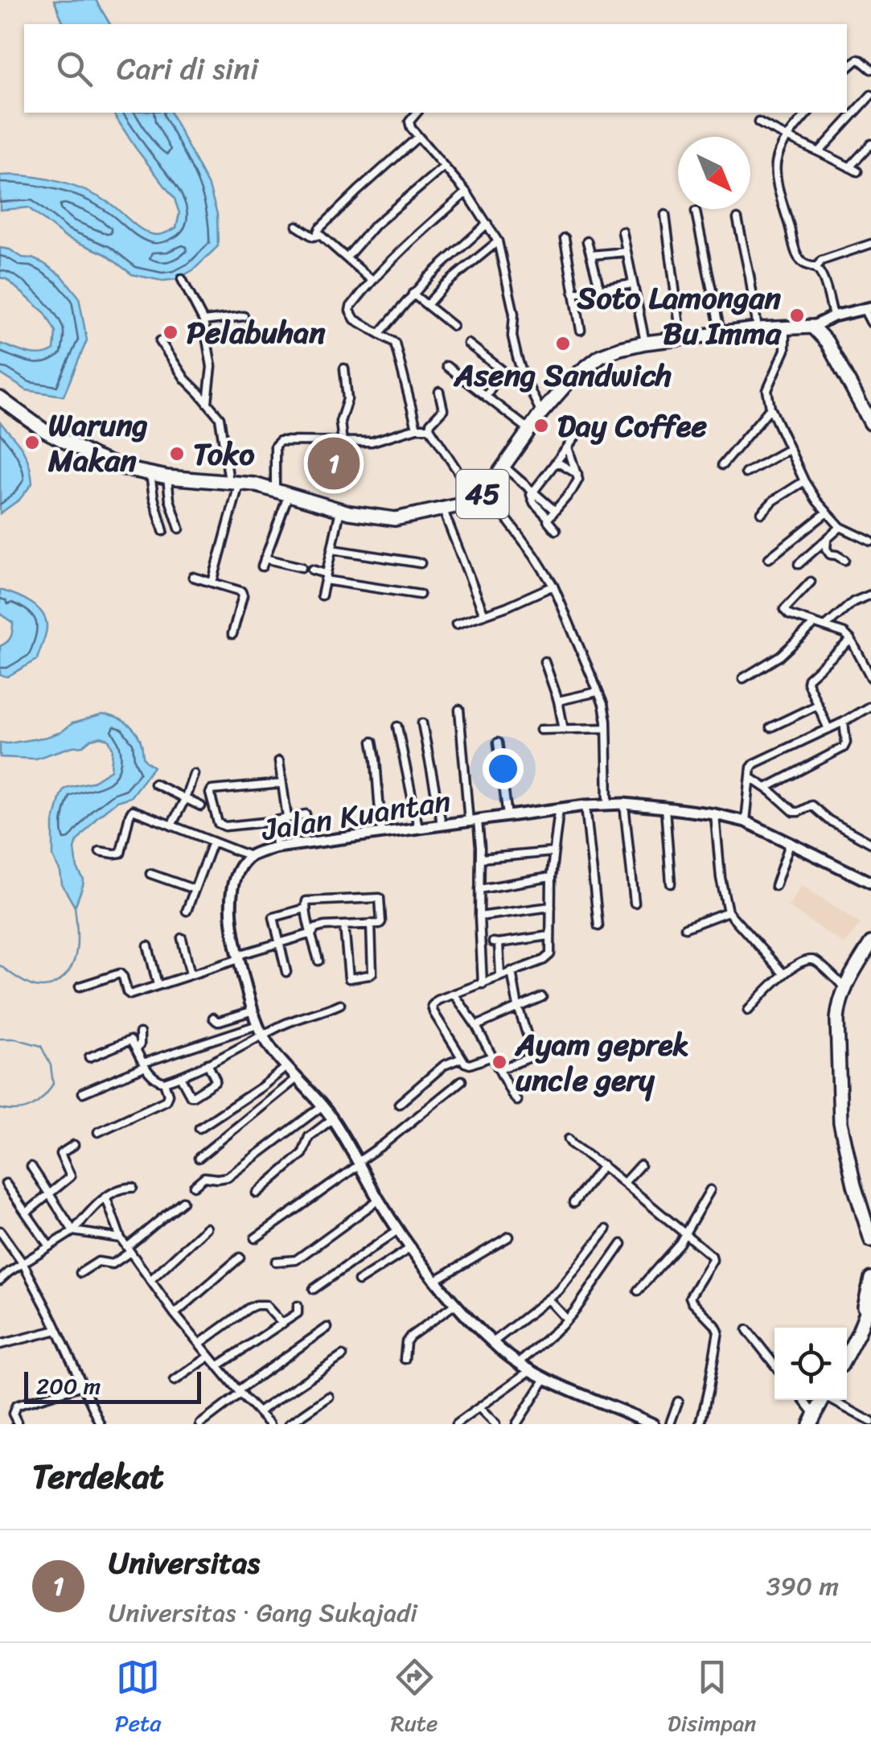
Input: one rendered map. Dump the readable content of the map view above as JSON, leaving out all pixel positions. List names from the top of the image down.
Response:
{
  "streets": {
    "highway": ["45"],
    "street": ["Jalan Kuantan"]
  },
  "places": [
    "Soto Lamongan Bu Imma",
    "Pelabuhan",
    "Aseng Sandwich",
    "Day Coffee",
    "Warung Makan",
    "Toko",
    "Ayam geprek uncle gery"
  ],
  "scale_bar": "200 m",
  "north": "bottom right",
  "page": {
    "search": "Cari di sini",
    "pins": "1",
    "scale": "200 m",
    "heading": "Terdekat",
    "list": [
      {
        "mark": "1",
        "name": "Universitas",
        "note": "Universitas · Gang Sukajadi",
        "value": "390 m"
      }
    ],
    "nav": ["Peta", "Rute", "Disimpan"]
  }
}
